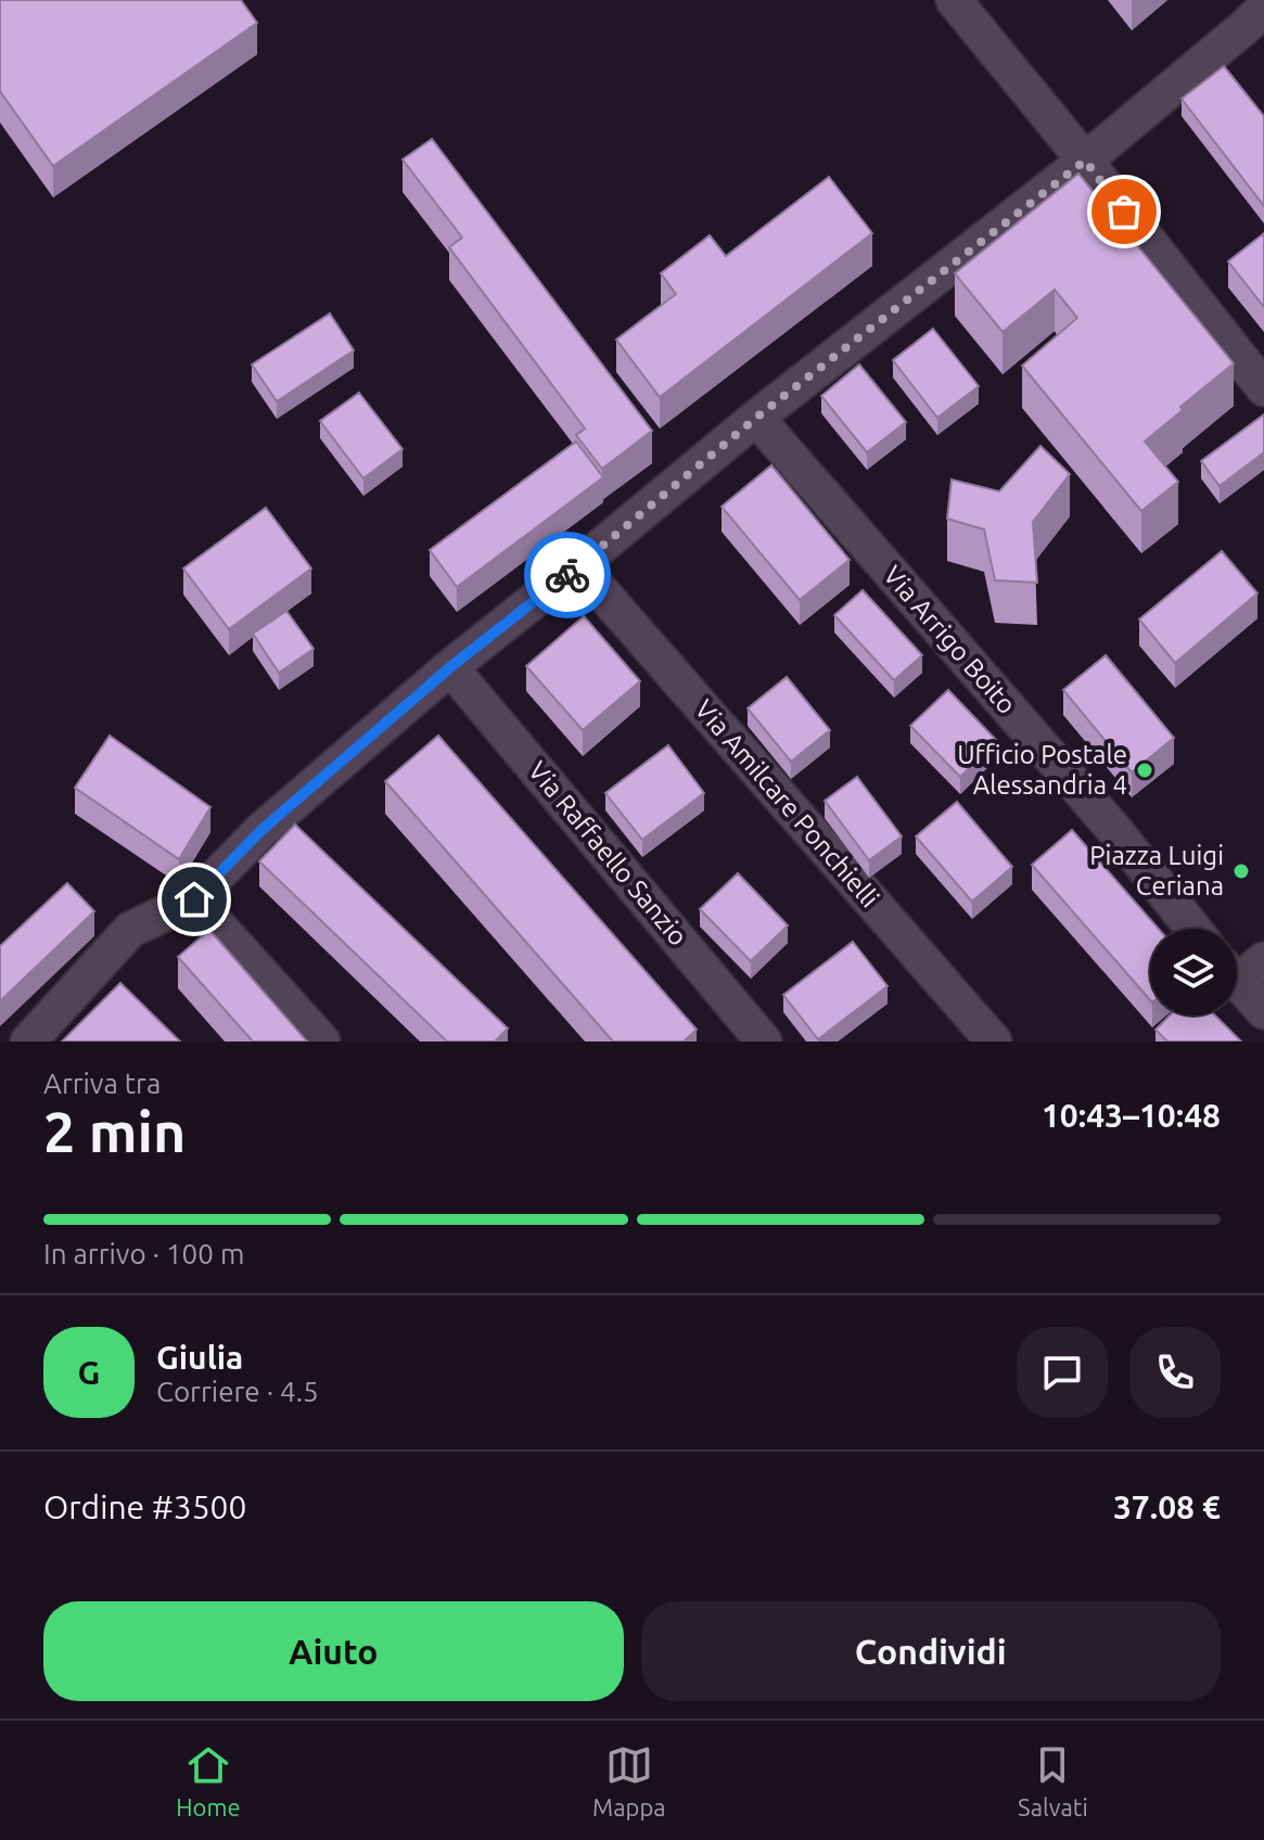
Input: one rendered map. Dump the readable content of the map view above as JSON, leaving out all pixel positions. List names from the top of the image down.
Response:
{
  "streets": {
    "street": ["Via Arrigo Boito", "Via Amilcare Ponchielli", "Via Raffaello Sanzio"]
  },
  "places": ["Ufficio Postale Alessandria 4", "Piazza Luigi Ceriana"],
  "page": {
    "heading": ["2 min", "Arriva tra", "10:43–10:48"],
    "panel": [
      "Giulia",
      "Corriere · 4.5",
      "Ordine #3500",
      "37.08 €"
    ],
    "bar": "In arrivo · 100 m",
    "round": "G",
    "buttons": ["Aiuto", "Condividi"],
    "tabs": ["Home", "Mappa", "Salvati"]
  }
}
